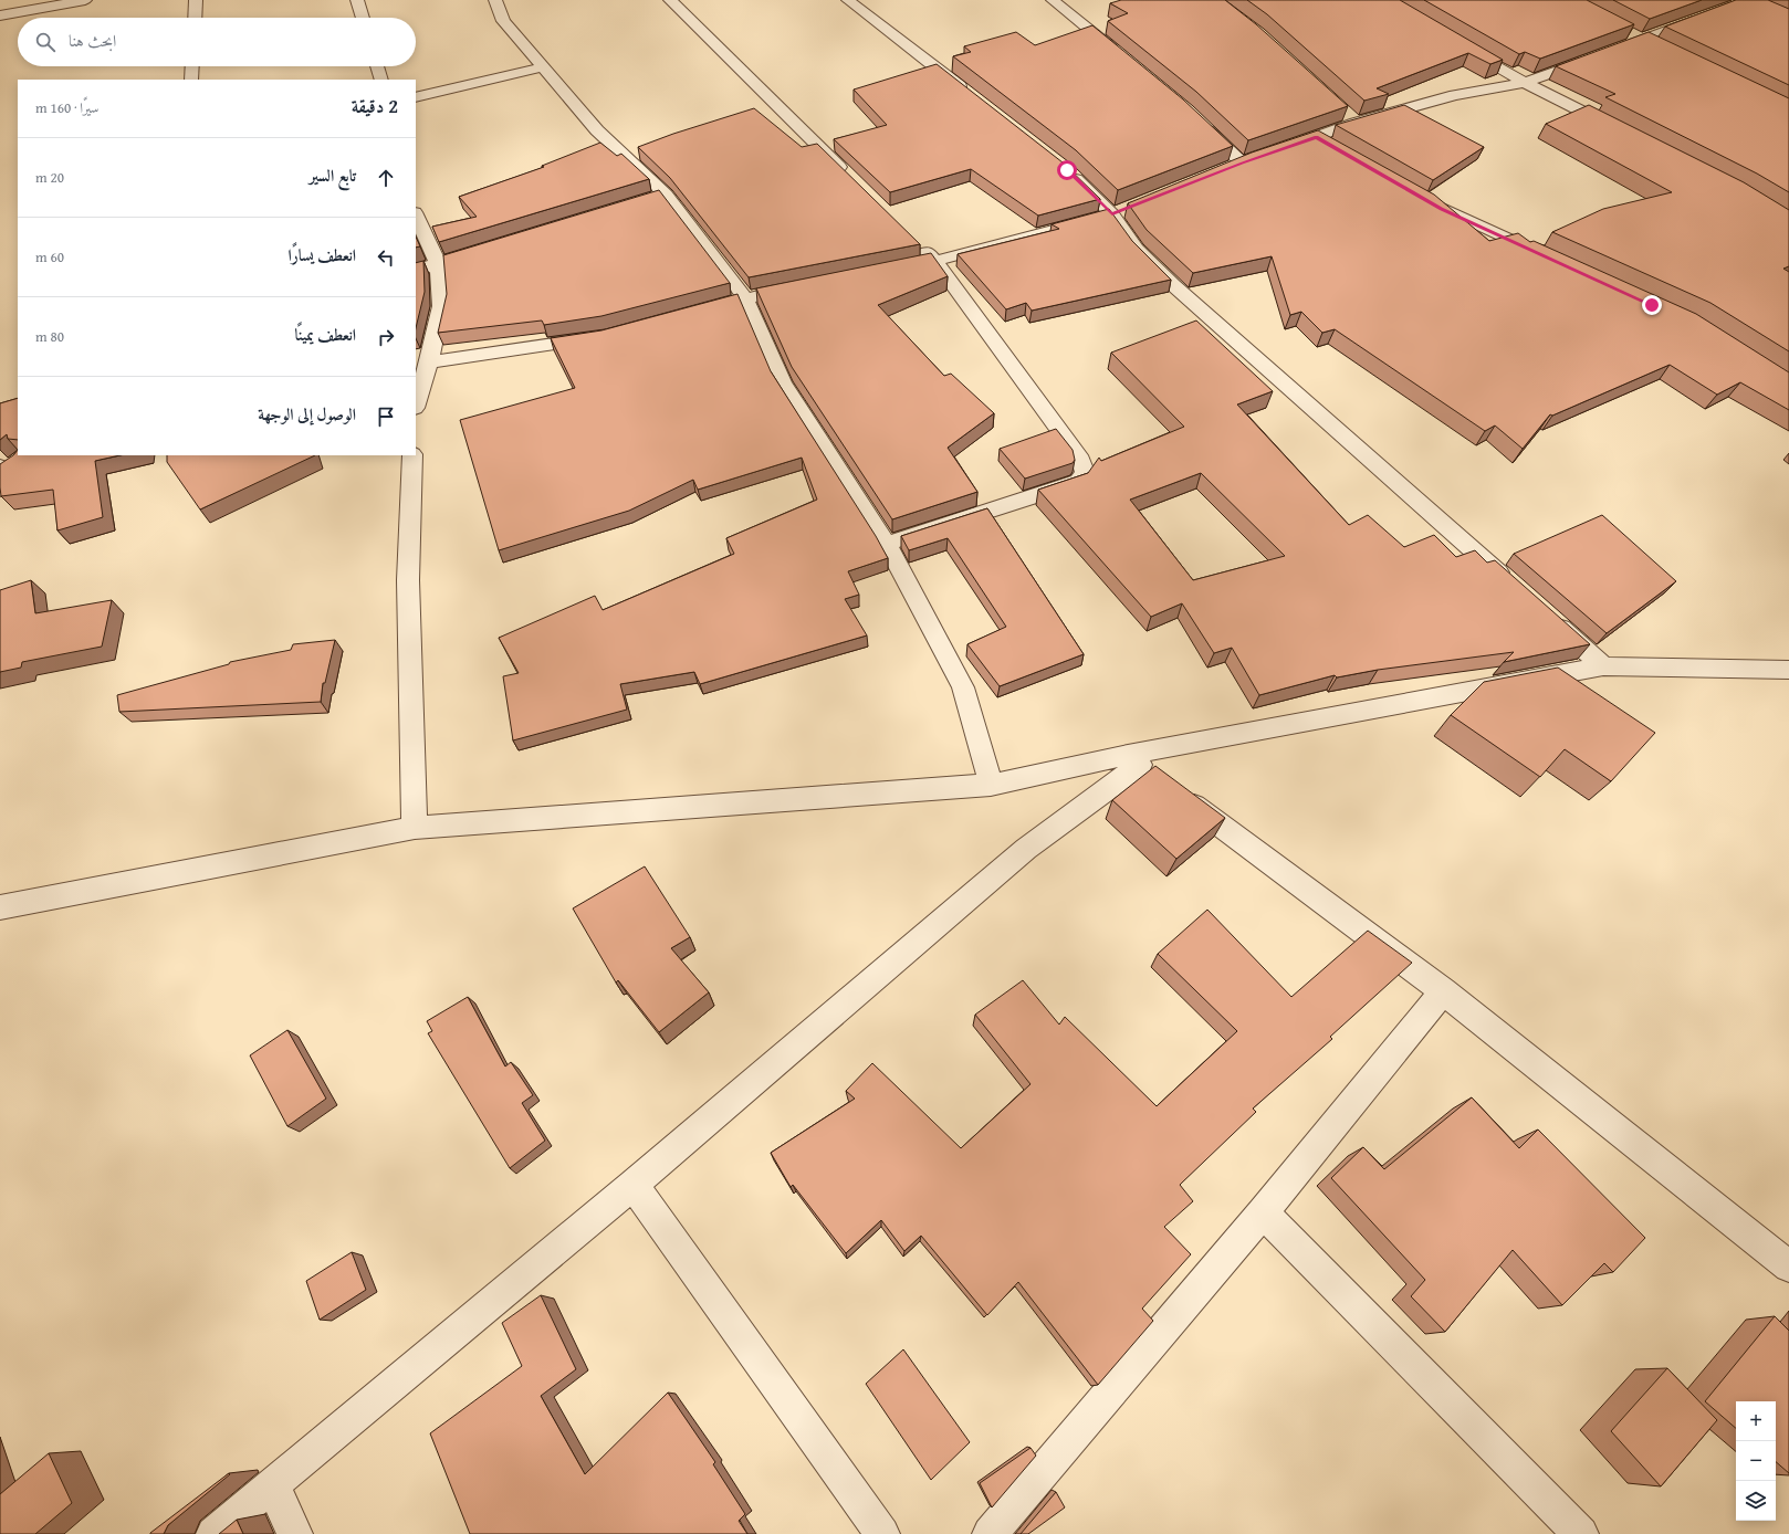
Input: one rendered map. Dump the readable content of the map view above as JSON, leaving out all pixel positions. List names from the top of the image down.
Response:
{
  "page": {
    "search": "ابحث هنا",
    "heading": ["2 دقيقة", "سيرًا · 160 m"],
    "list": [
      ["تابع السير", "20 m"],
      ["انعطف يسارًا", "60 m"],
      ["انعطف يمينًا", "80 m"],
      "الوصول إلى الوجهة"
    ],
    "map_buttons": ["+", "−"]
  }
}
